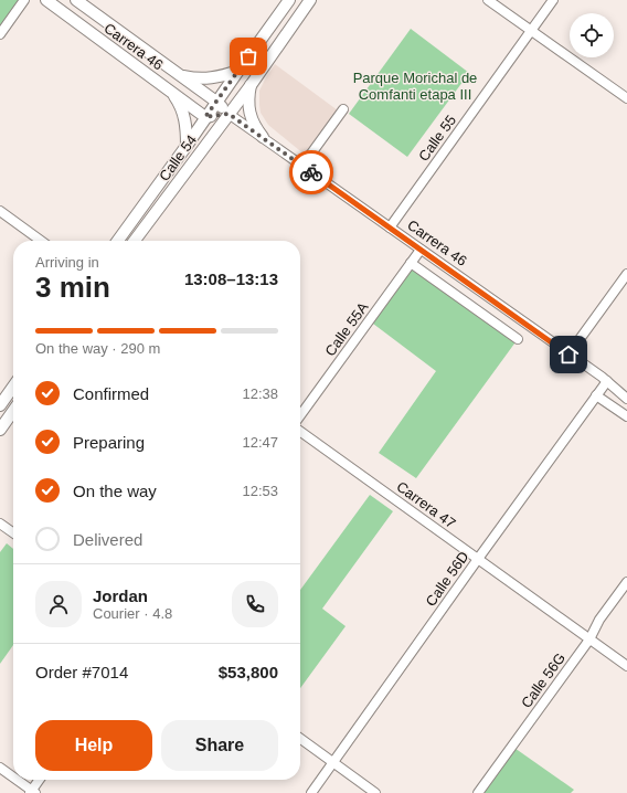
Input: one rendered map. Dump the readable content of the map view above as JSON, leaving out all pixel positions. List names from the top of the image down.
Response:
{
  "streets": {
    "main road": ["Carrera 46", "Calle 54"],
    "street": [
      "Calle 55",
      "Calle 55A",
      "Carrera 47",
      "Calle 56D",
      "Calle 56G"
    ]
  },
  "crossings": [
    ["Carrera 46", "Calle 55"],
    ["Carrera 46", "Calle 54"],
    ["Carrera 46", "Calle 55A"],
    ["Carrera 46", "Calle 56D"],
    ["Carrera 47", "Calle 56D"],
    ["Carrera 47", "Calle 56G"]
  ],
  "parks": ["Parque Morichal de Comfanti etapa III"],
  "page": {
    "heading": ["3 min", "Arriving in", "13:08–13:13"],
    "panel": [
      "Jordan",
      "Courier · 4.8",
      "Order #7014",
      "$53,800"
    ],
    "bar": "On the way · 290 m",
    "list": [
      ["Confirmed", "12:38"],
      ["Preparing", "12:47"],
      ["On the way", "12:53"],
      "Delivered"
    ],
    "buttons": ["Help", "Share"]
  }
}
